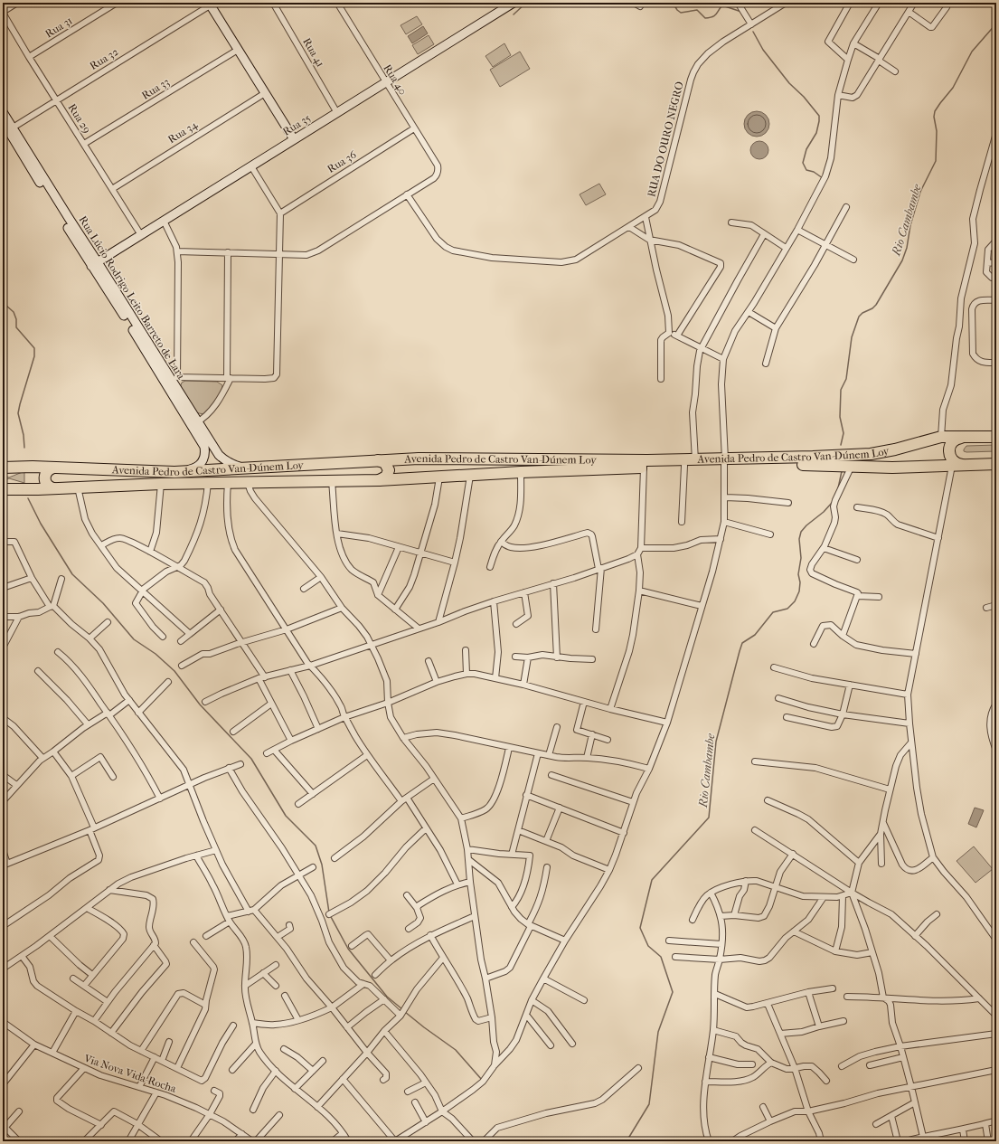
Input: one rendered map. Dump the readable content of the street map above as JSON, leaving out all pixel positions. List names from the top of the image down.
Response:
{
  "streets": {
    "highway": ["Avenida Pedro de Castro Van-Dúnem Loy"],
    "street": [
      "Rua 31",
      "Rua 41",
      "Rua 32",
      "Rua 40",
      "Rua 33",
      "Rua 29",
      "Rua 35",
      "Rua 34",
      "RUA DO OURO NEGRO",
      "Rua 36",
      "Rua Lúcio Rodrigo Leito Barreto de Lara",
      "Via Nova Vida-Rocha"
    ]
  },
  "crossings": [
    ["Rua 31", "Rua 29"],
    ["Rua 41", "Rua 35"],
    ["Rua 32", "Rua 29"],
    ["Rua 32", "Rua Lúcio Rodrigo Leito Barreto de Lara"],
    ["Rua 40", "Rua 35"],
    ["Rua 40", "RUA DO OURO NEGRO"],
    ["Rua 40", "Rua 36"],
    ["Rua 33", "Rua 29"],
    ["Rua 29", "Rua 35"],
    ["Rua 29", "Rua 34"],
    ["Rua 35", "Rua Lúcio Rodrigo Leito Barreto de Lara"],
    ["Rua Lúcio Rodrigo Leito Barreto de Lara", "Avenida Pedro de Castro Van-Dúnem Loy"]
  ],
  "water": ["Rio Cambambe"]
}
